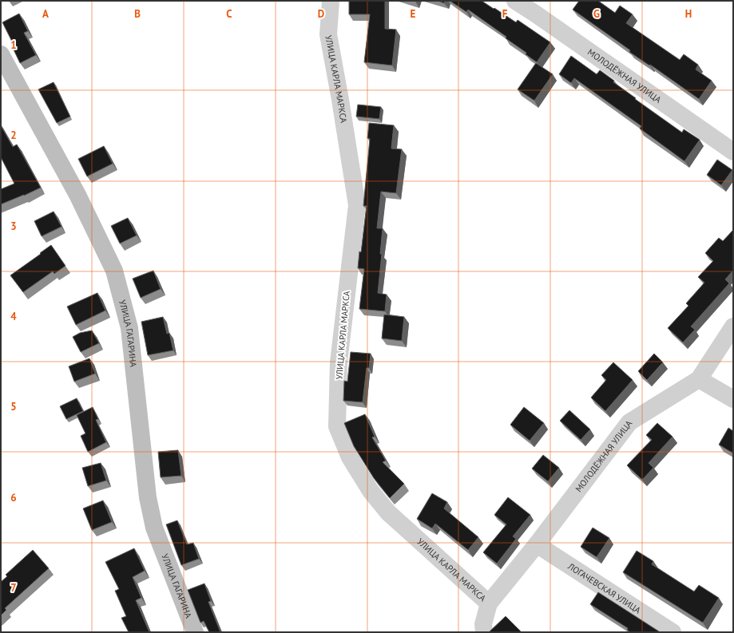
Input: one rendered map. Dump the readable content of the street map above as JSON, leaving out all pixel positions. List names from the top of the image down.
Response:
{
  "streets": {
    "main road": ["УЛИЦА ГАГАРИНА"],
    "street": ["МОЛОДЁЖНАЯ УЛИЦА", "УЛИЦА КАРЛА МАРКСА", "ЛОГАЧЕВСКАЯ УЛИЦА"]
  },
  "crossings": [
    ["МОЛОДЁЖНАЯ УЛИЦА", "УЛИЦА КАРЛА МАРКСА"],
    ["МОЛОДЁЖНАЯ УЛИЦА", "ЛОГАЧЕВСКАЯ УЛИЦА"]
  ],
  "grid": {
    "columns": [
      "A",
      "B",
      "C",
      "D",
      "E",
      "F",
      "G",
      "H"
    ],
    "rows": [
      "1",
      "2",
      "3",
      "4",
      "5",
      "6",
      "7"
    ]
  }
}
